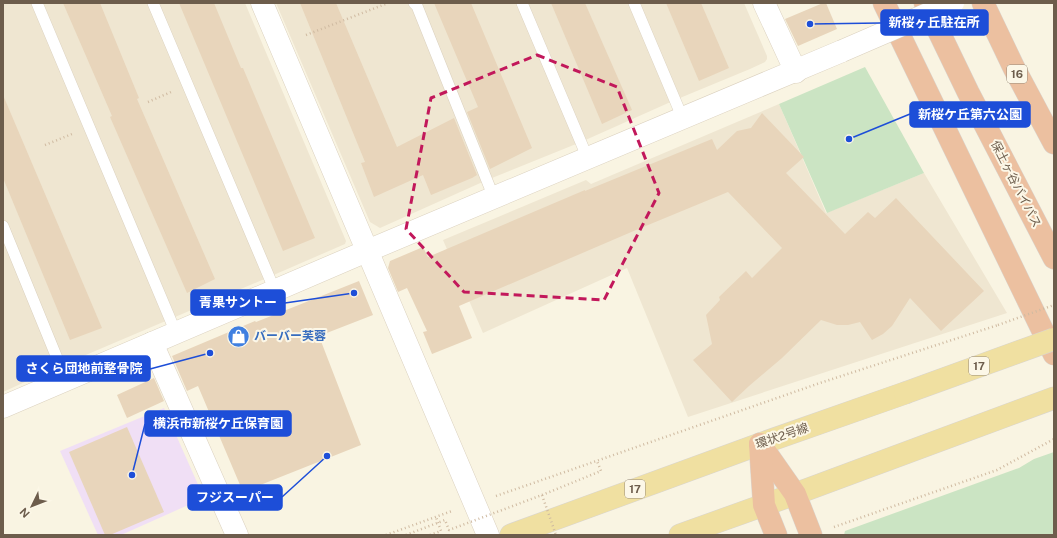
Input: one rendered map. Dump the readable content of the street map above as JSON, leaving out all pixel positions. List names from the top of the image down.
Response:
{
  "streets": {
    "highway": ["16", "保土ヶ谷バイパス"],
    "main road": ["17", "環状2号線"]
  },
  "places": {
    "other": [
      "新桜ヶ丘駐在所",
      "新桜ケ丘第六公園",
      "青果サントー",
      "さくら団地前整骨院",
      "フジスーパー",
      "横浜市新桜ケ丘保育園"
    ],
    "shop": ["バーバー芙蓉"]
  },
  "north": "bottom left"
}
